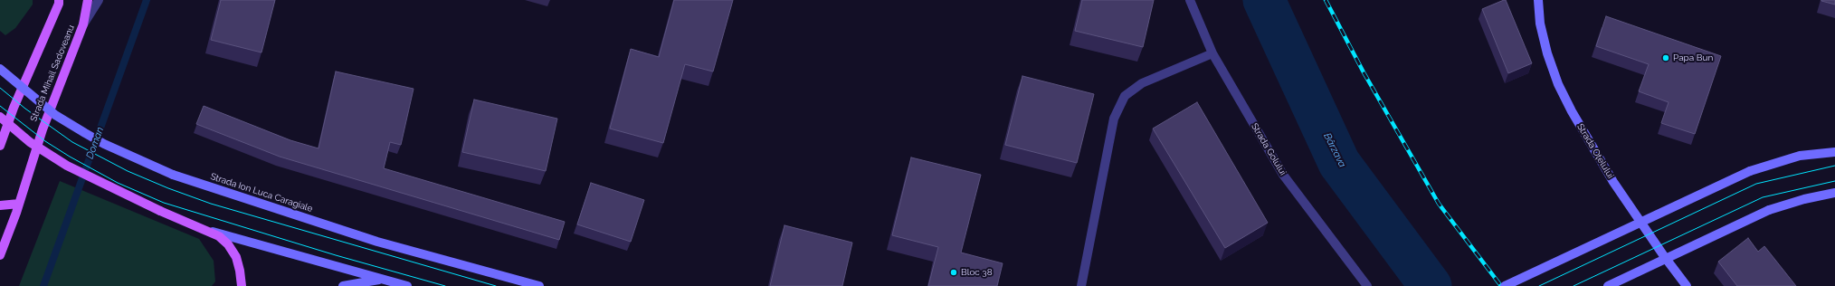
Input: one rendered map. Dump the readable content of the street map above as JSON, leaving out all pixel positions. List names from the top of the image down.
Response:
{
  "streets": {
    "main road": ["Strada Mihail Sadoveanu", "Strada Oțelului", "Strada Ion Luca Caragiale"],
    "street": ["Strada Golului"]
  },
  "water": ["Doman", "Bârzava"],
  "places": ["Papa Bun", "Bloc 38"]
}
